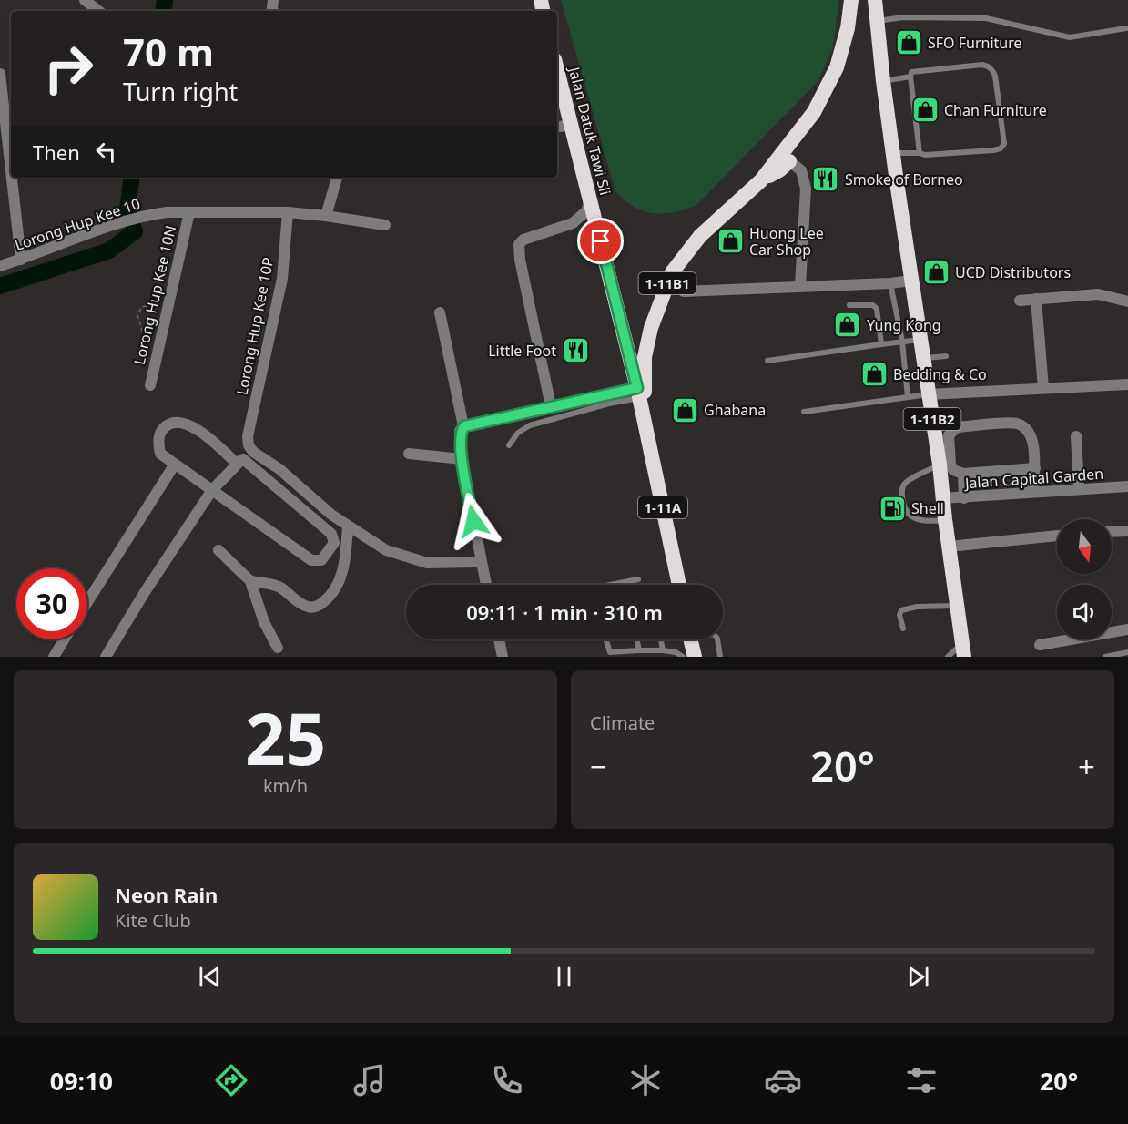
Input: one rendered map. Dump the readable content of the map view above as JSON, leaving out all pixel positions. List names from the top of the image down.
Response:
{
  "streets": {
    "highway": [
      "Jalan Datuk Tawi Sli",
      "1-11B1",
      "1-11B2",
      "1-11A"
    ],
    "street": [
      "Lorong Hup Kee 10",
      "Lorong Hup Kee 10N",
      "Lorong Hup Kee 10P",
      "Jalan Capital Garden"
    ]
  },
  "crossings": [
    ["Jalan Datuk Tawi Sli", "1-11B1"],
    ["Lorong Hup Kee 10", "Lorong Hup Kee 10N"],
    ["Lorong Hup Kee 10", "Lorong Hup Kee 10P"],
    ["1-11B2", "Jalan Capital Garden"]
  ],
  "places": {
    "shop": [
      "SFO Furniture",
      "Chan Furniture",
      "Huong Lee Car Shop",
      "UCD Distributors",
      "Yung Kong",
      "Bedding & Co",
      "Ghabana"
    ],
    "restaurant": ["Smoke of Borneo", "Little Foot"],
    "fuel station": ["Shell"]
  },
  "north": "bottom",
  "page": {
    "turn": ["70 m", "Turn right"],
    "then": "Then",
    "limit": "30",
    "trip": "09:11 · 1 min · 310 m",
    "tile": [
      ["25", "km/h"],
      "Climate"
    ],
    "heat": ["−", "20°", "+"],
    "song": ["Neon Rain", "Kite Club"],
    "tabs": ["09:10", "20°"]
  }
}
